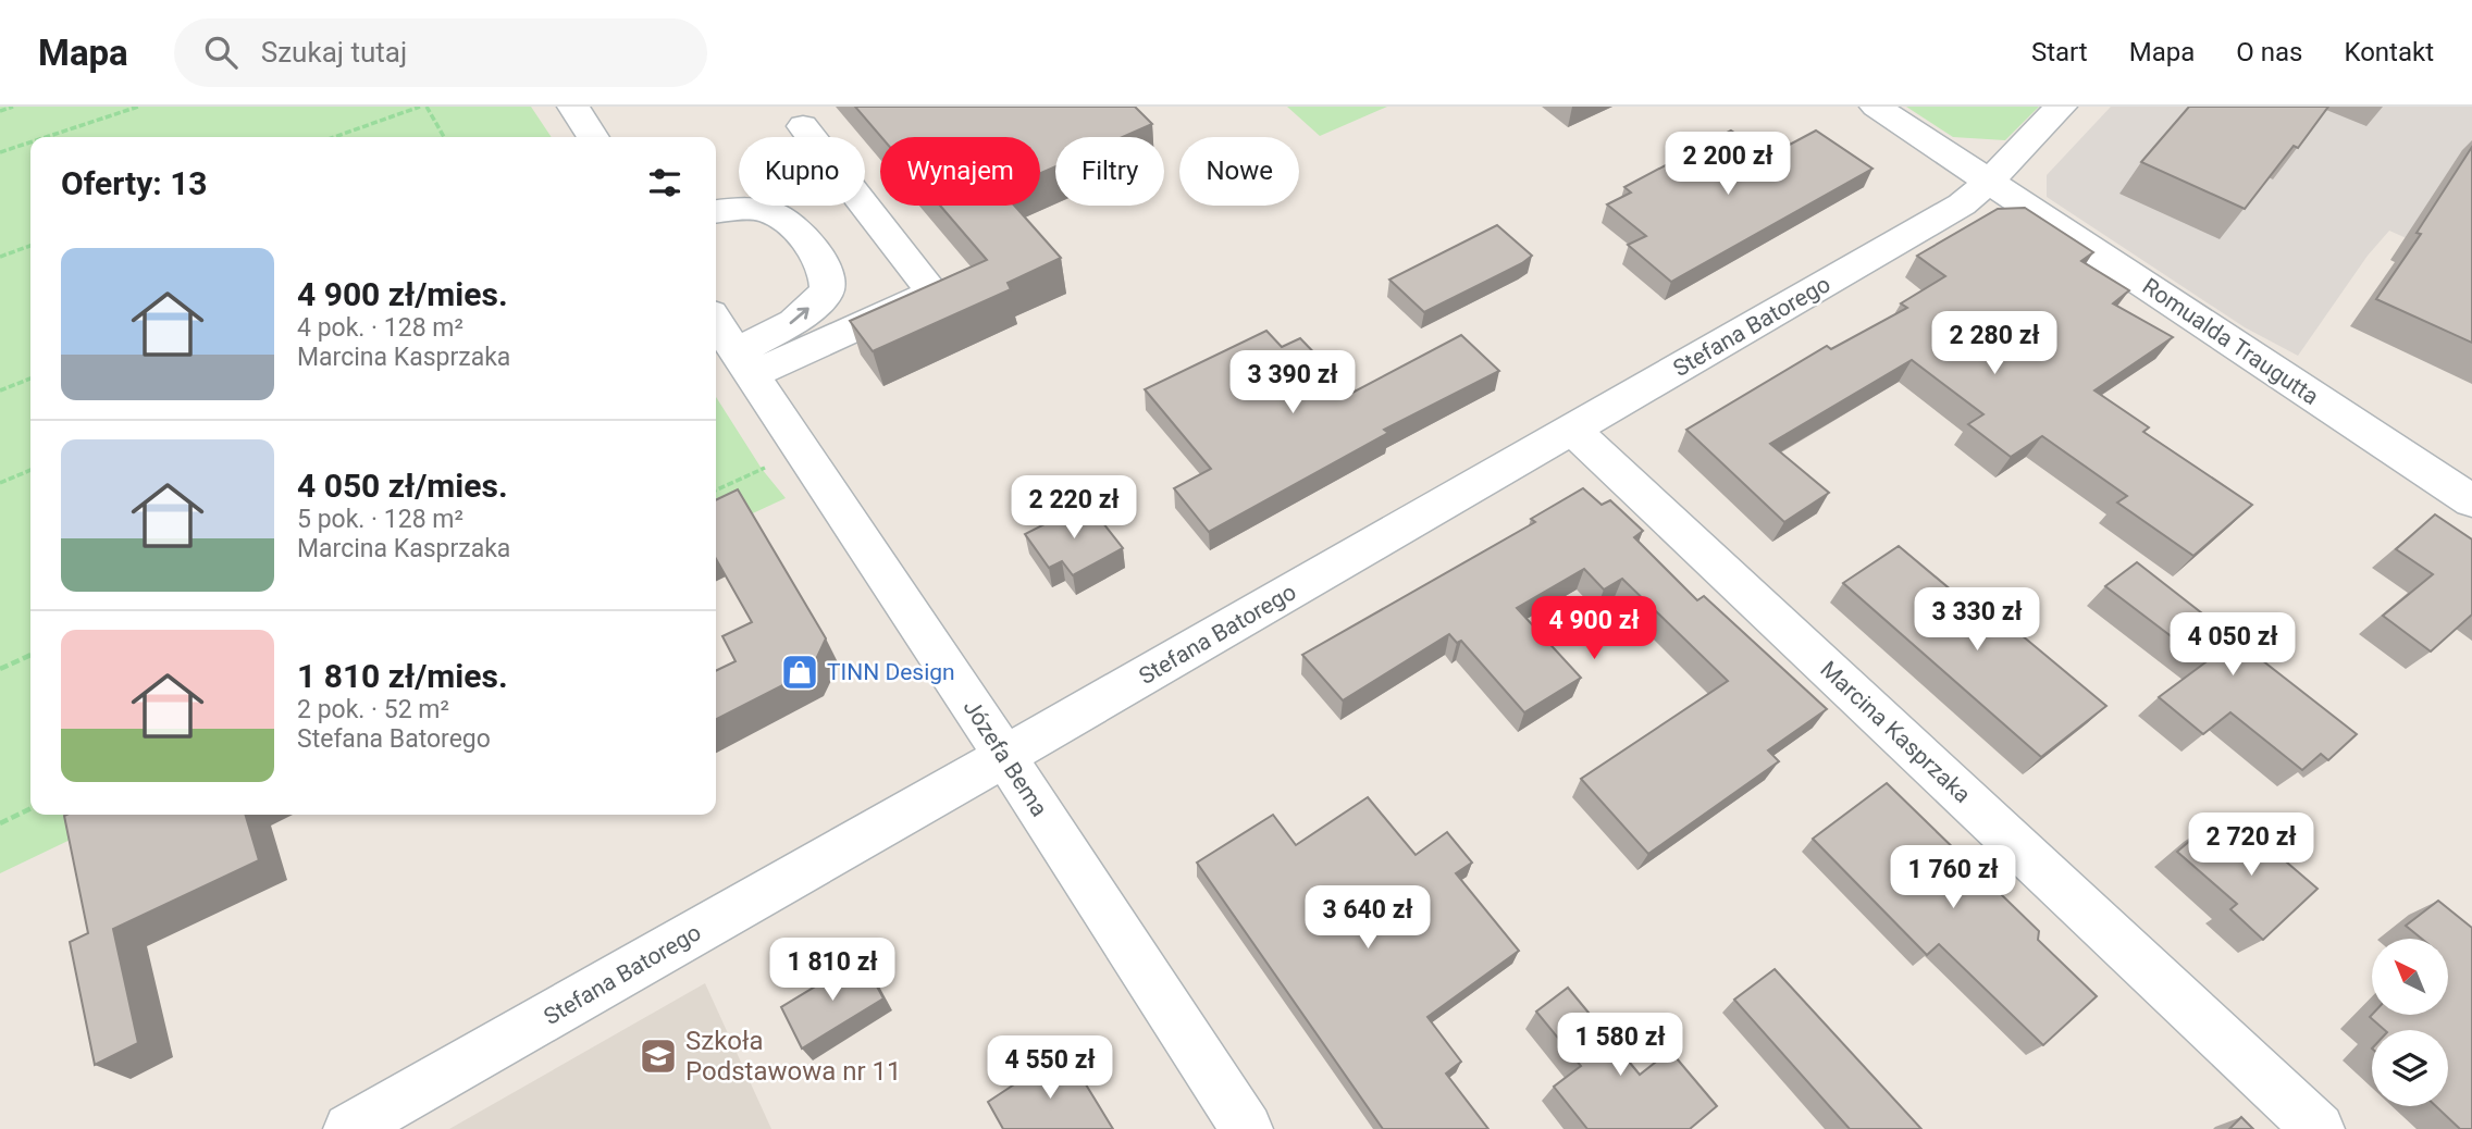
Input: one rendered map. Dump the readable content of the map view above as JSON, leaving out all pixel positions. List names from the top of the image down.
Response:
{
  "streets": {
    "street": [
      "Stefana Batorego",
      "Romualda Traugutta",
      "Marcina Kasprzaka",
      "Józefa Bema"
    ]
  },
  "crossings": [
    ["Stefana Batorego", "Romualda Traugutta"],
    ["Stefana Batorego", "Marcina Kasprzaka"],
    ["Stefana Batorego", "Józefa Bema"]
  ],
  "places": {
    "shop": ["TINN Design"],
    "school or university": ["Szkoła Podstawowa nr 11"]
  },
  "north": "top left",
  "page": {
    "header": "Mapa",
    "search": "Szukaj tutaj",
    "nav": [
      "Start",
      "Mapa",
      "O nas",
      "Kontakt"
    ],
    "price": [
      "2 200 zł",
      "2 280 zł",
      "3 390 zł",
      "2 220 zł",
      "3 330 zł",
      "4 900 zł",
      "4 050 zł",
      "2 720 zł",
      "1 760 zł",
      "3 640 zł",
      "1 810 zł",
      "1 580 zł",
      "4 550 zł"
    ],
    "chip": [
      "Kupno",
      "Wynajem",
      "Filtry",
      "Nowe"
    ],
    "heading": "Oferty: 13",
    "list": [
      {
        "name": "4 900 zł/mies.",
        "note": "4 pok. · 128 m² · Marcina Kasprzaka"
      },
      {
        "name": "4 050 zł/mies.",
        "note": "5 pok. · 128 m² · Marcina Kasprzaka"
      },
      {
        "name": "1 810 zł/mies.",
        "note": "2 pok. · 52 m² · Stefana Batorego"
      }
    ]
  }
}
